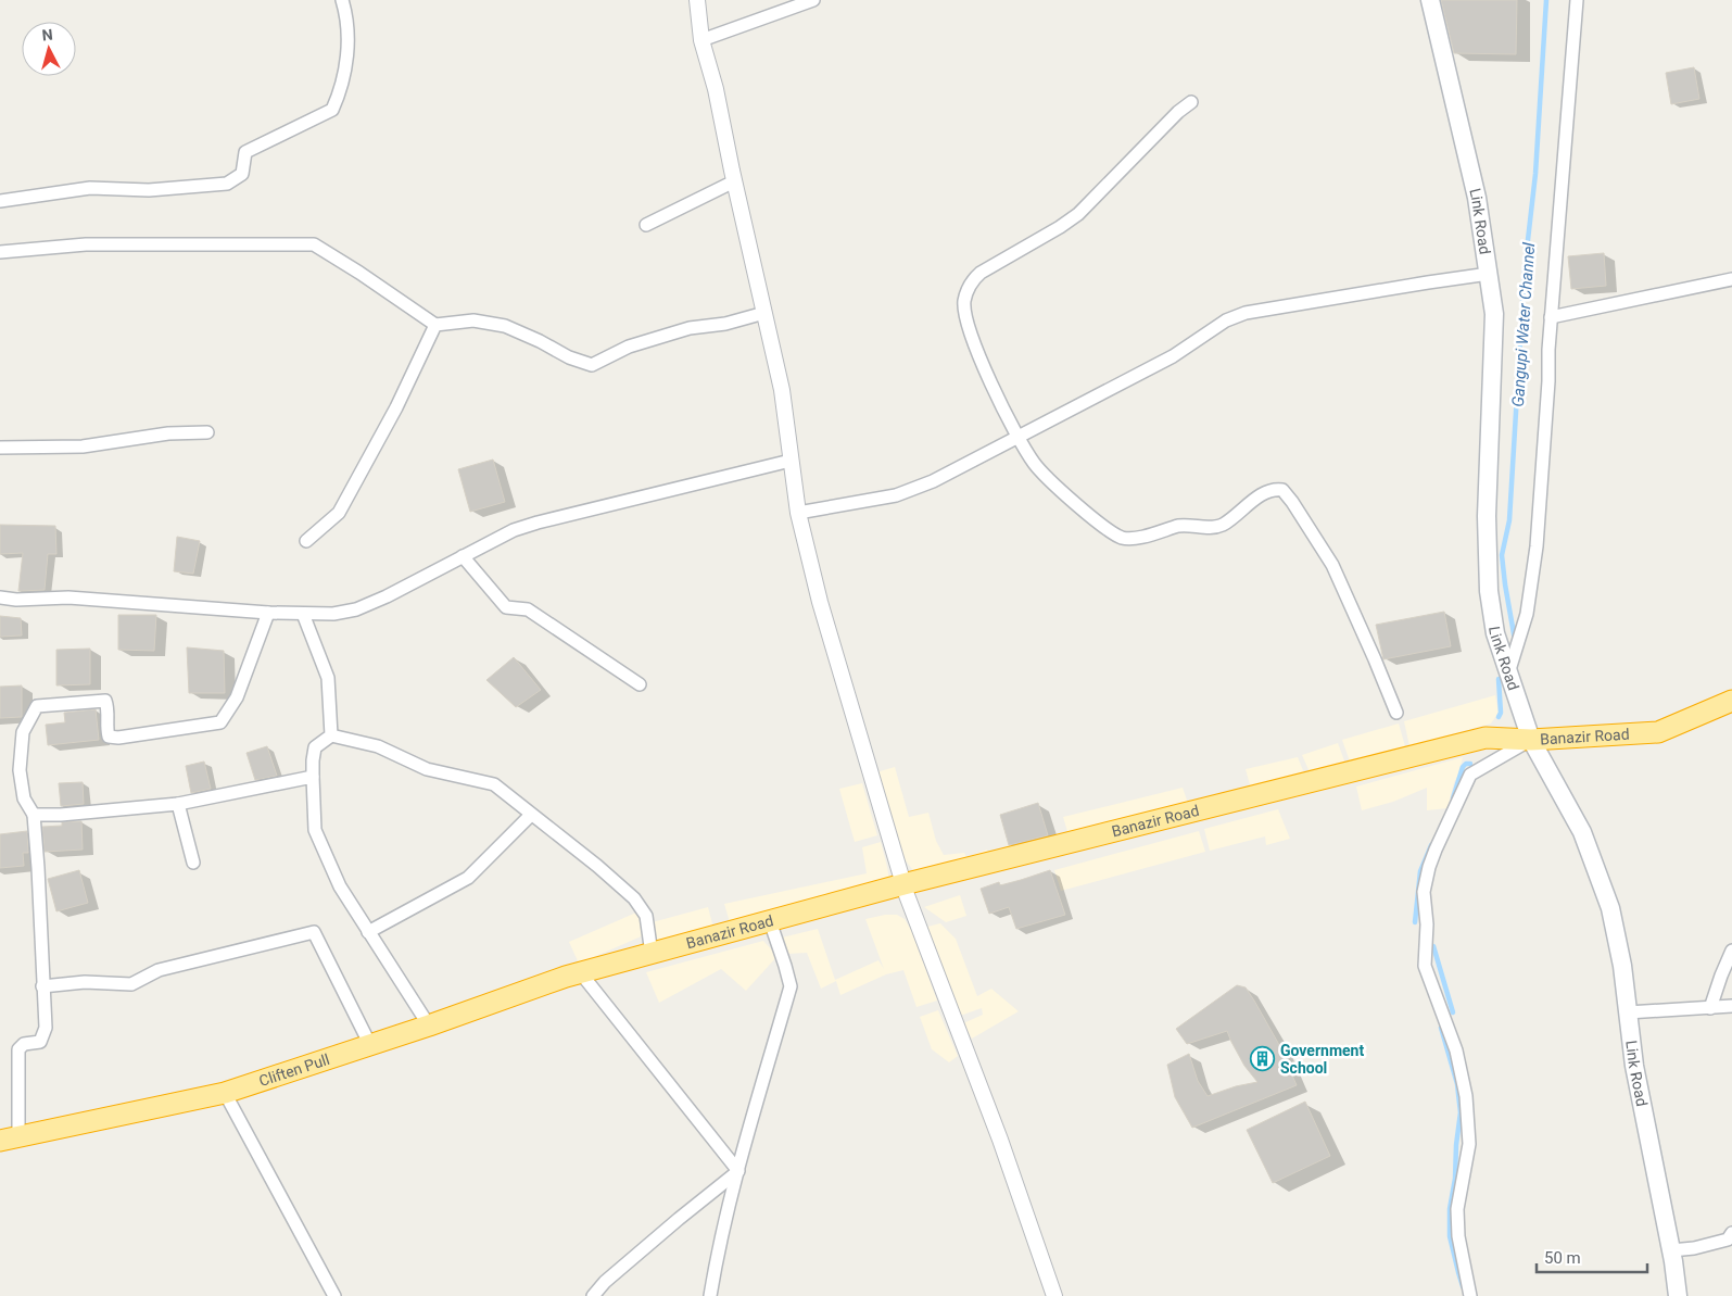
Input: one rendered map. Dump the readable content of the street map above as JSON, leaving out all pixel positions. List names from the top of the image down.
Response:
{
  "streets": {
    "highway": ["Banazir Road", "Cliften Pull"],
    "main road": ["Link Road"]
  },
  "crossings": [
    ["Link Road", "Banazir Road"],
    ["Banazir Road", "Cliften Pull"]
  ],
  "water": ["Gangupi Water Channel"],
  "places": {
    "building": ["Government School"]
  },
  "scale_bar": "50 m",
  "north": "top"
}
